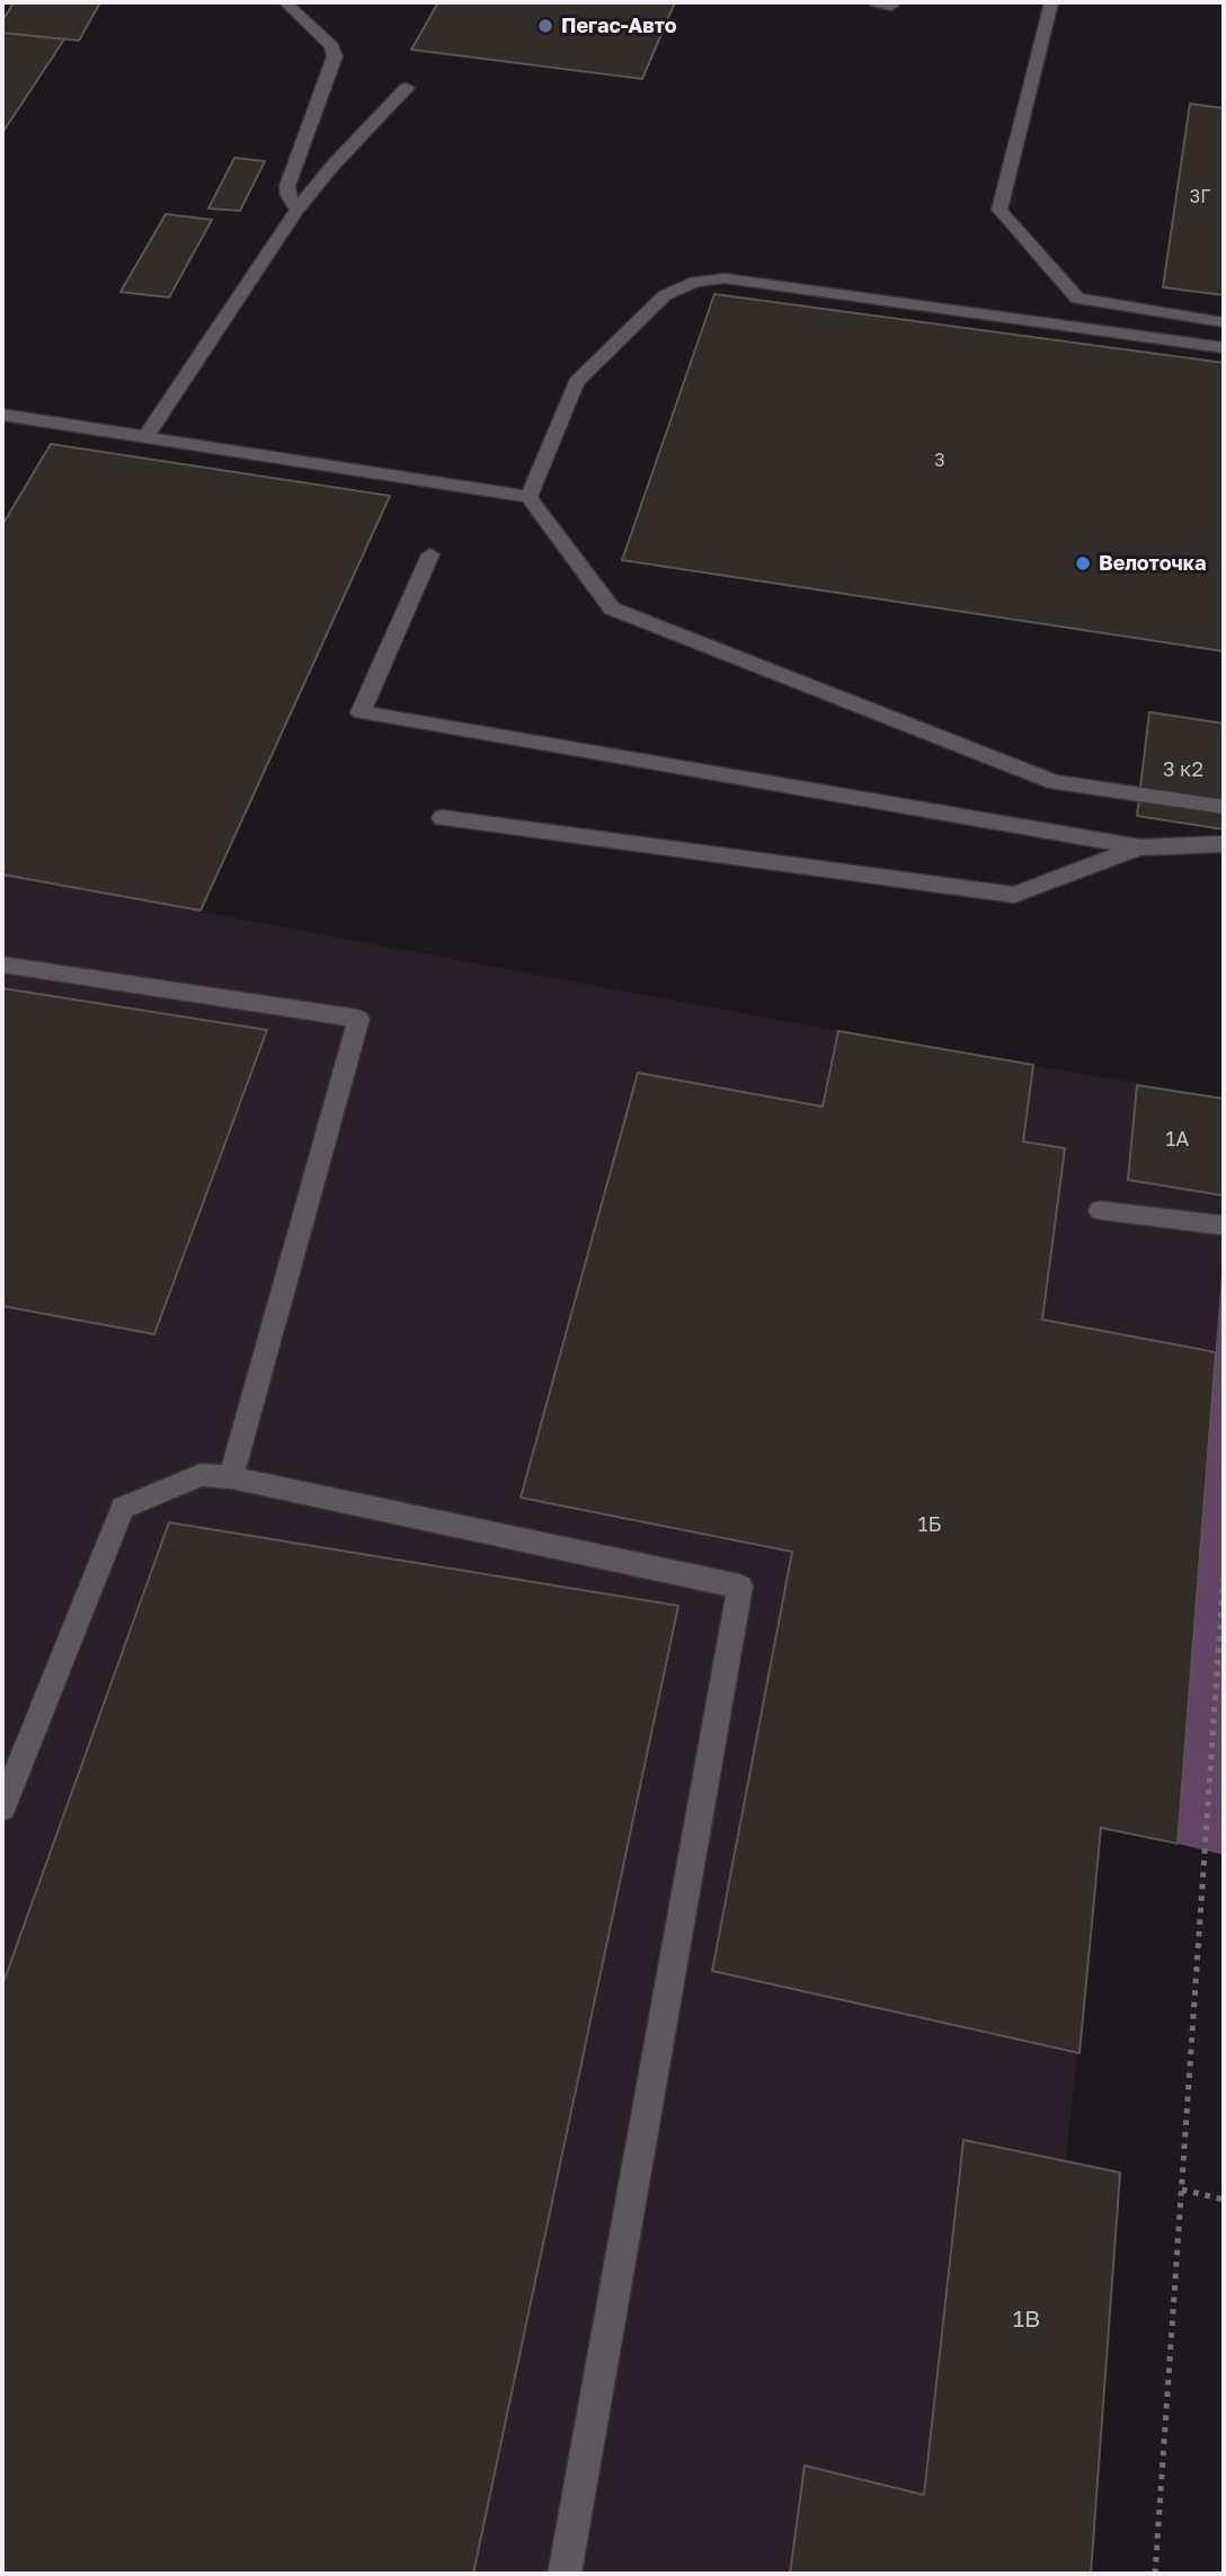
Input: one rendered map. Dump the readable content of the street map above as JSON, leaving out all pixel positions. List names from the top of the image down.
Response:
{
  "places": ["Пегас-Авто", "Велоточка"],
  "house_numbers": [
    "3Г",
    "3",
    "3 к2",
    "1А",
    "1Б",
    "1В"
  ]
}
